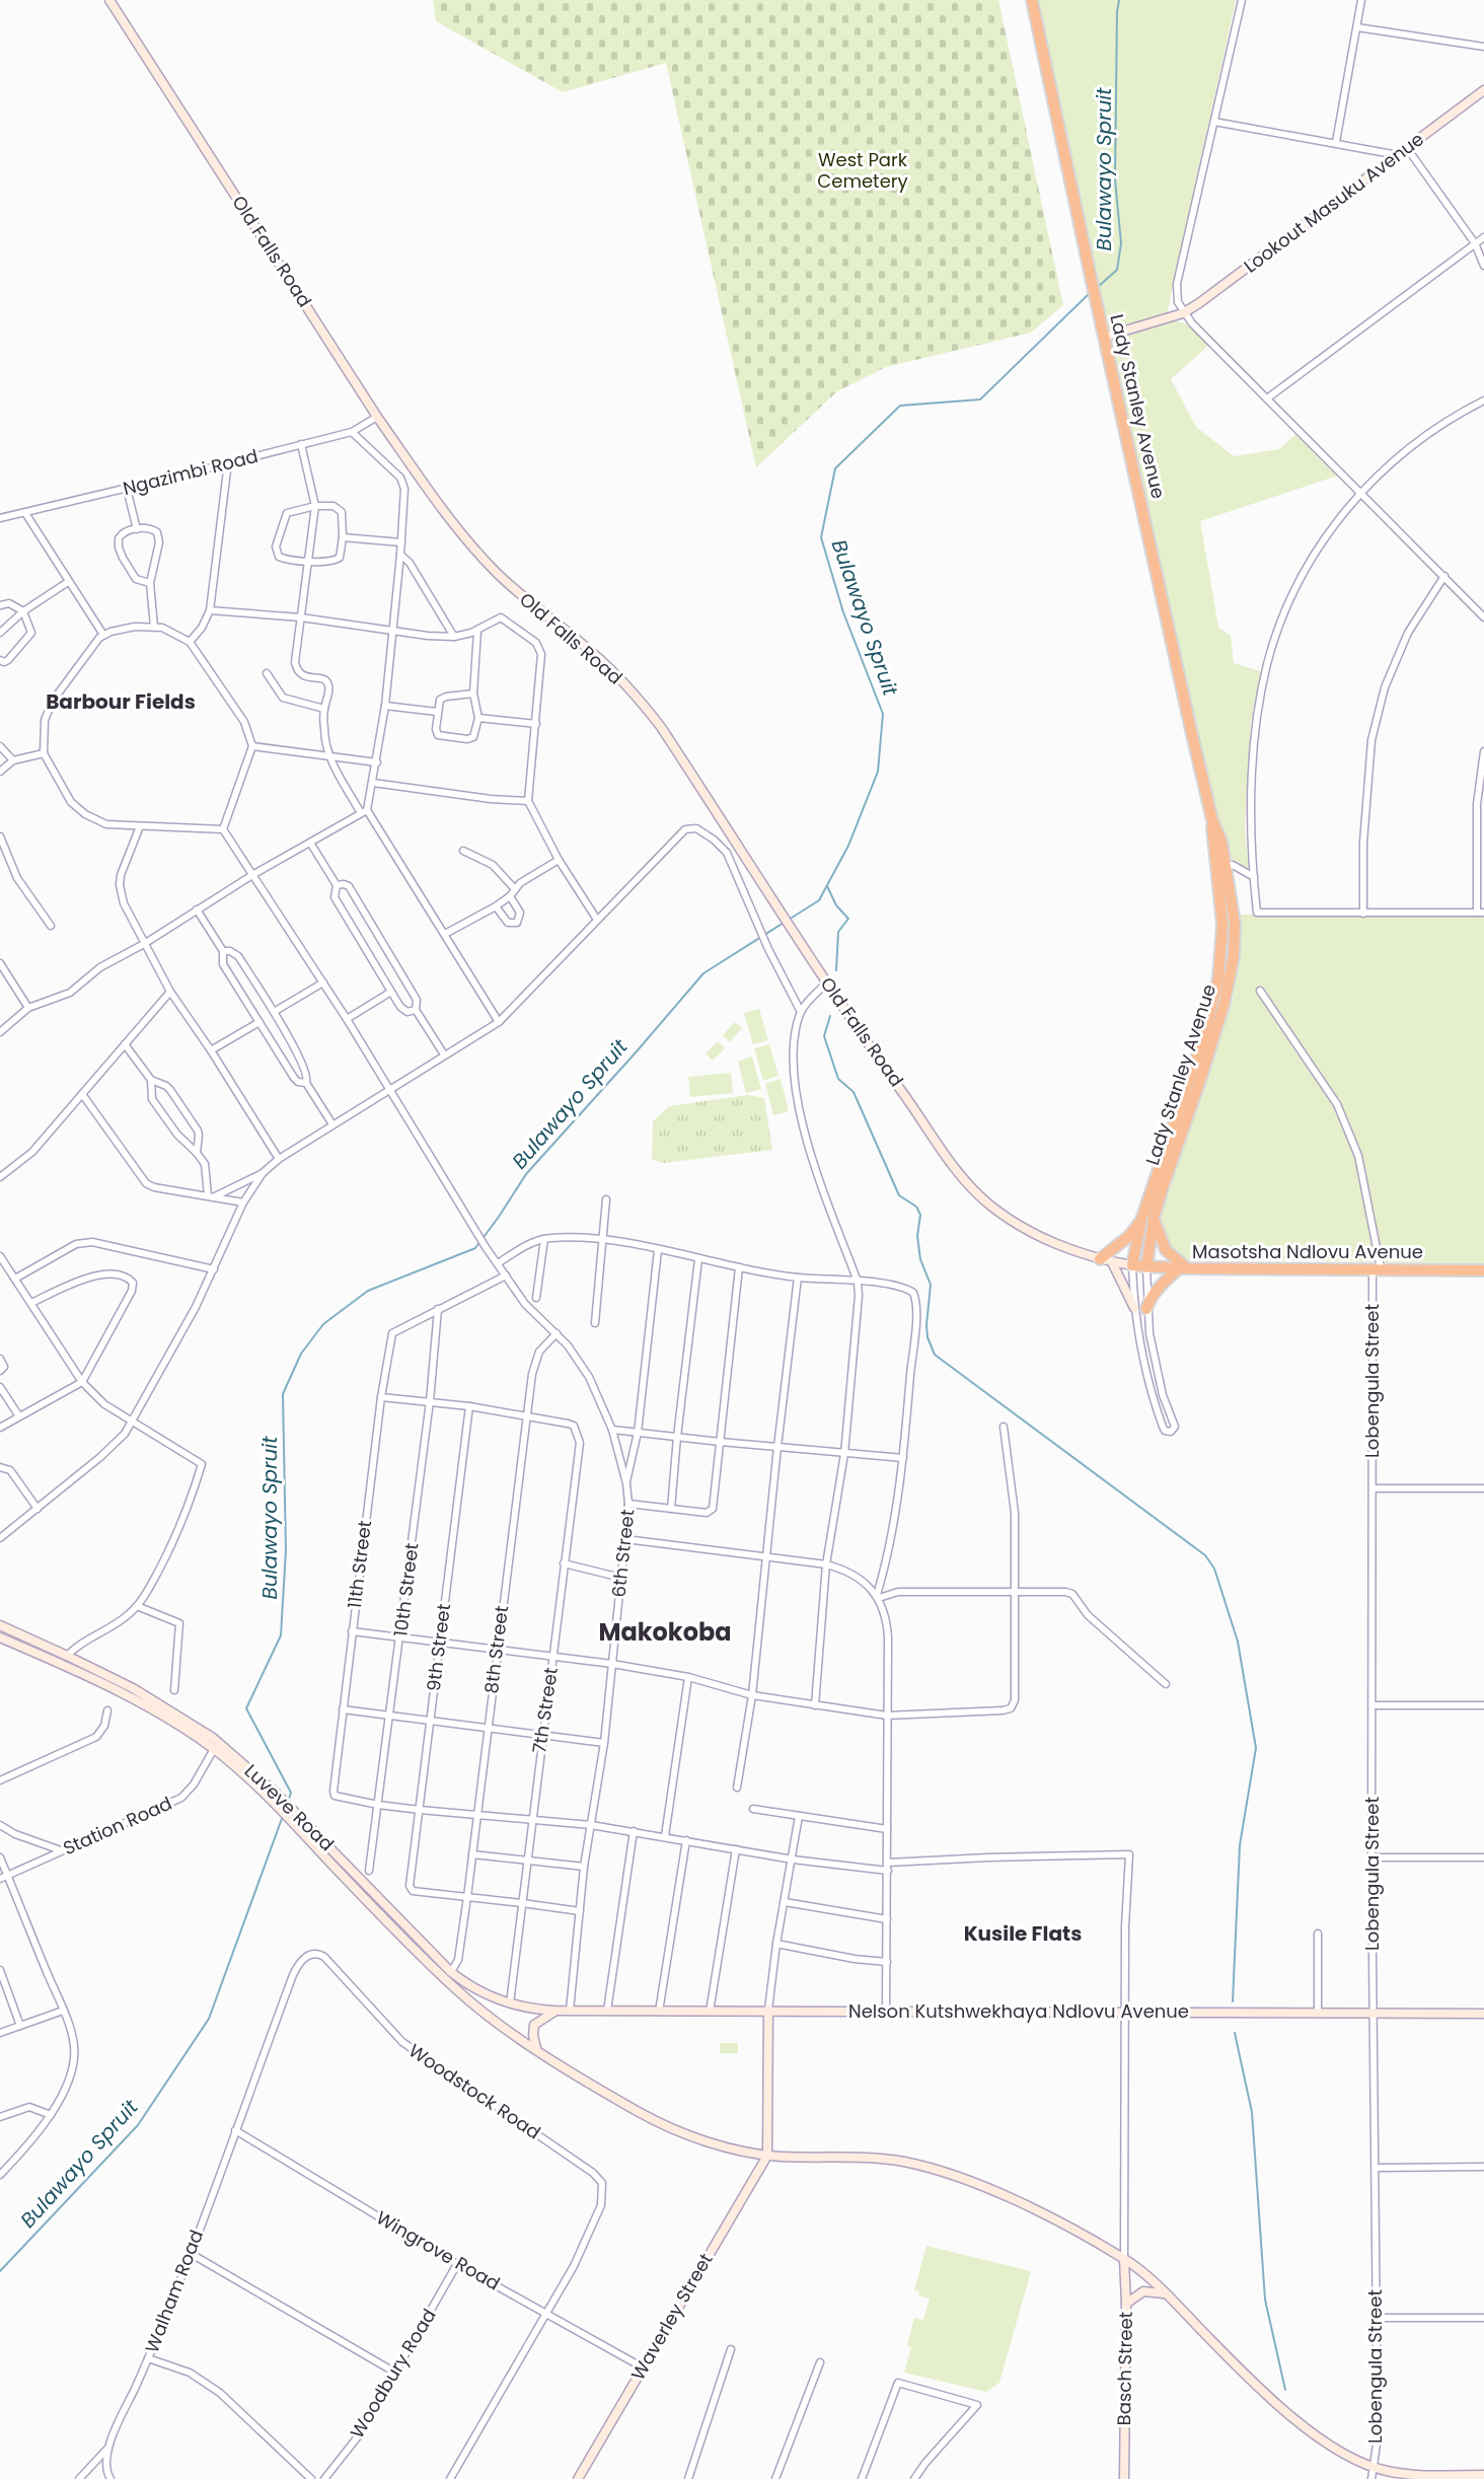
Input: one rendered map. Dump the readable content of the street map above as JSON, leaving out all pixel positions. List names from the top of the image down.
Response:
{
  "streets": {
    "highway": ["Lady Stanley Avenue", "Masotsha Ndlovu Avenue"],
    "street": [
      "Lookout Masuku Avenue",
      "Old Falls Road",
      "Ngazimbi Road",
      "Lobengula Street",
      "6th Street",
      "11th Street",
      "10th Street",
      "9th Street",
      "8th Street",
      "7th Street",
      "Luveve Road",
      "Station Road",
      "Nelson Kutshwekhaya Ndlovu Avenue",
      "Woodstock Road",
      "Wingrove Road",
      "Walham Road",
      "Waverley Street",
      "Basch Street",
      "Woodbury Road"
    ]
  },
  "crossings": [
    ["Lookout Masuku Avenue", "Lady Stanley Avenue"],
    ["Old Falls Road", "Lady Stanley Avenue"],
    ["Old Falls Road", "Ngazimbi Road"],
    ["Old Falls Road", "Masotsha Ndlovu Avenue"],
    ["Lady Stanley Avenue", "Masotsha Ndlovu Avenue"],
    ["Masotsha Ndlovu Avenue", "Lobengula Street"],
    ["Lobengula Street", "Luveve Road"],
    ["Lobengula Street", "Nelson Kutshwekhaya Ndlovu Avenue"],
    ["6th Street", "8th Street"],
    ["6th Street", "Nelson Kutshwekhaya Ndlovu Avenue"],
    ["11th Street", "10th Street"],
    ["9th Street", "8th Street"],
    ["8th Street", "7th Street"],
    ["8th Street", "Luveve Road"],
    ["7th Street", "Luveve Road"],
    ["Luveve Road", "Station Road"],
    ["Luveve Road", "Nelson Kutshwekhaya Ndlovu Avenue"],
    ["Luveve Road", "Waverley Street"],
    ["Luveve Road", "Basch Street"],
    ["Woodstock Road", "Wingrove Road"],
    ["Woodstock Road", "Walham Road"],
    ["Wingrove Road", "Walham Road"],
    ["Wingrove Road", "Waverley Street"],
    ["Wingrove Road", "Woodbury Road"]
  ],
  "districts": ["Barbour Fields", "Makokoba", "Kusile Flats"],
  "water": ["Bulawayo Spruit"],
  "parks": ["West Park Cemetery"]
}
